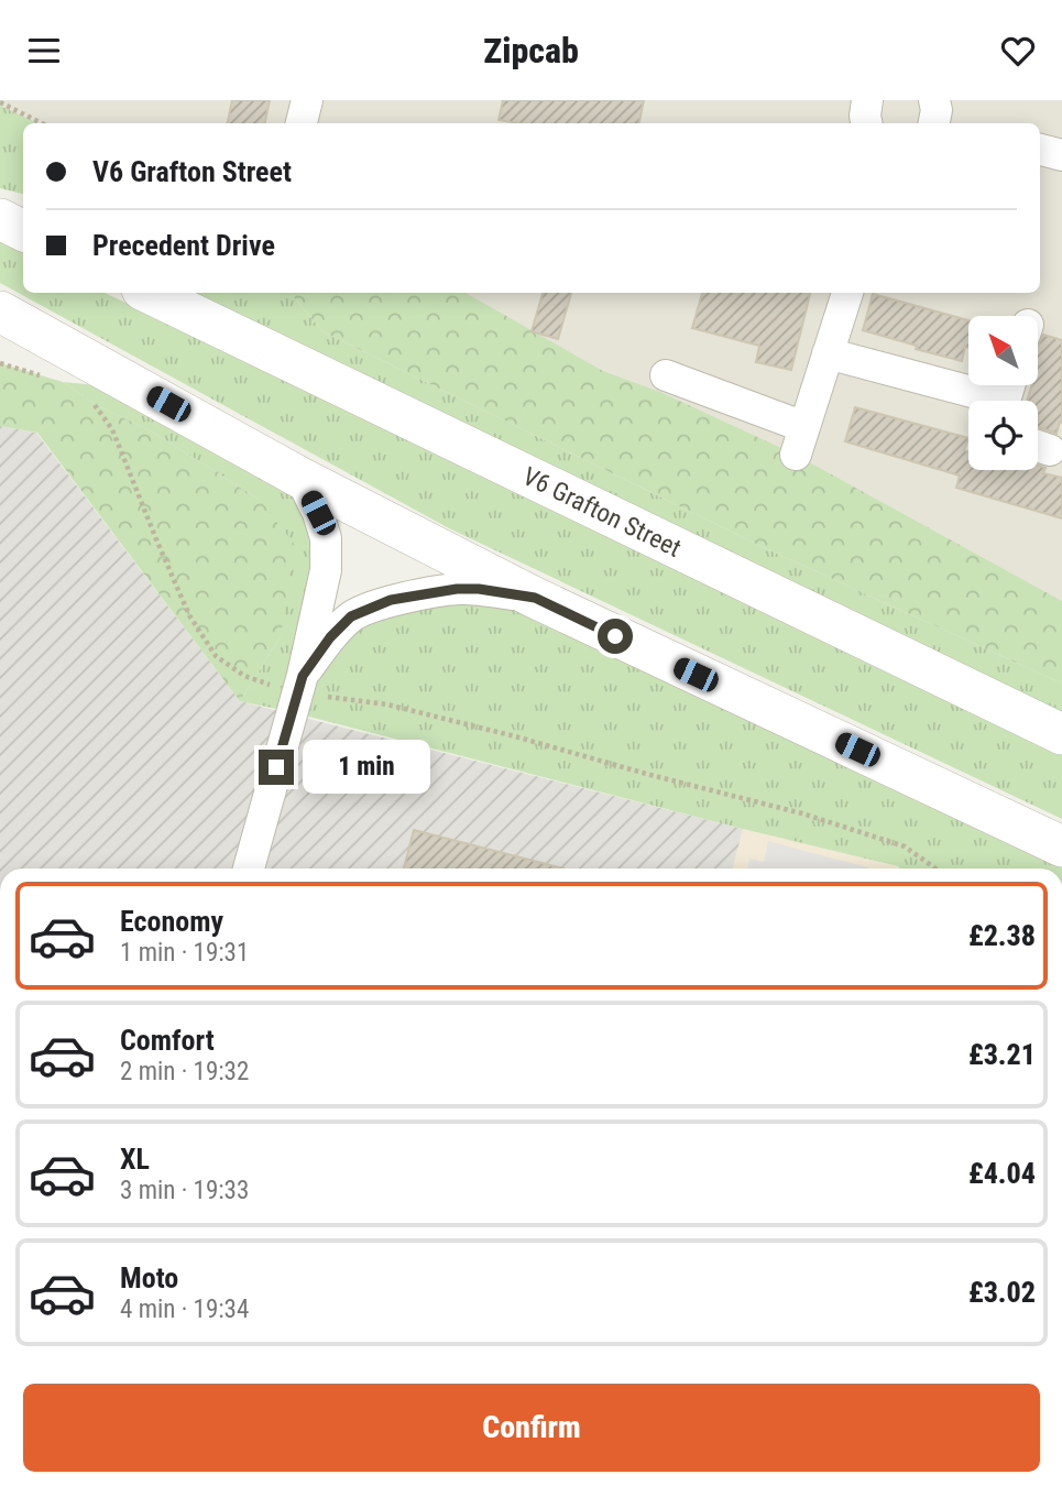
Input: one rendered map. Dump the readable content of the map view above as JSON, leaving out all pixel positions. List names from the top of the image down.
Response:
{
  "streets": {
    "street": ["V6 Grafton Street"]
  },
  "north": "top left",
  "page": {
    "header": "Zipcab",
    "banner": ["V6 Grafton Street", "Precedent Drive"],
    "bubble": "1 min",
    "list": [
      {
        "name": "Economy",
        "note": "1 min · 19:31",
        "value": "£2.38"
      },
      {
        "name": "Comfort",
        "note": "2 min · 19:32",
        "value": "£3.21"
      },
      {
        "name": "XL",
        "note": "3 min · 19:33",
        "value": "£4.04"
      },
      {
        "name": "Moto",
        "note": "4 min · 19:34",
        "value": "£3.02"
      }
    ],
    "buttons": "Confirm"
  }
}
